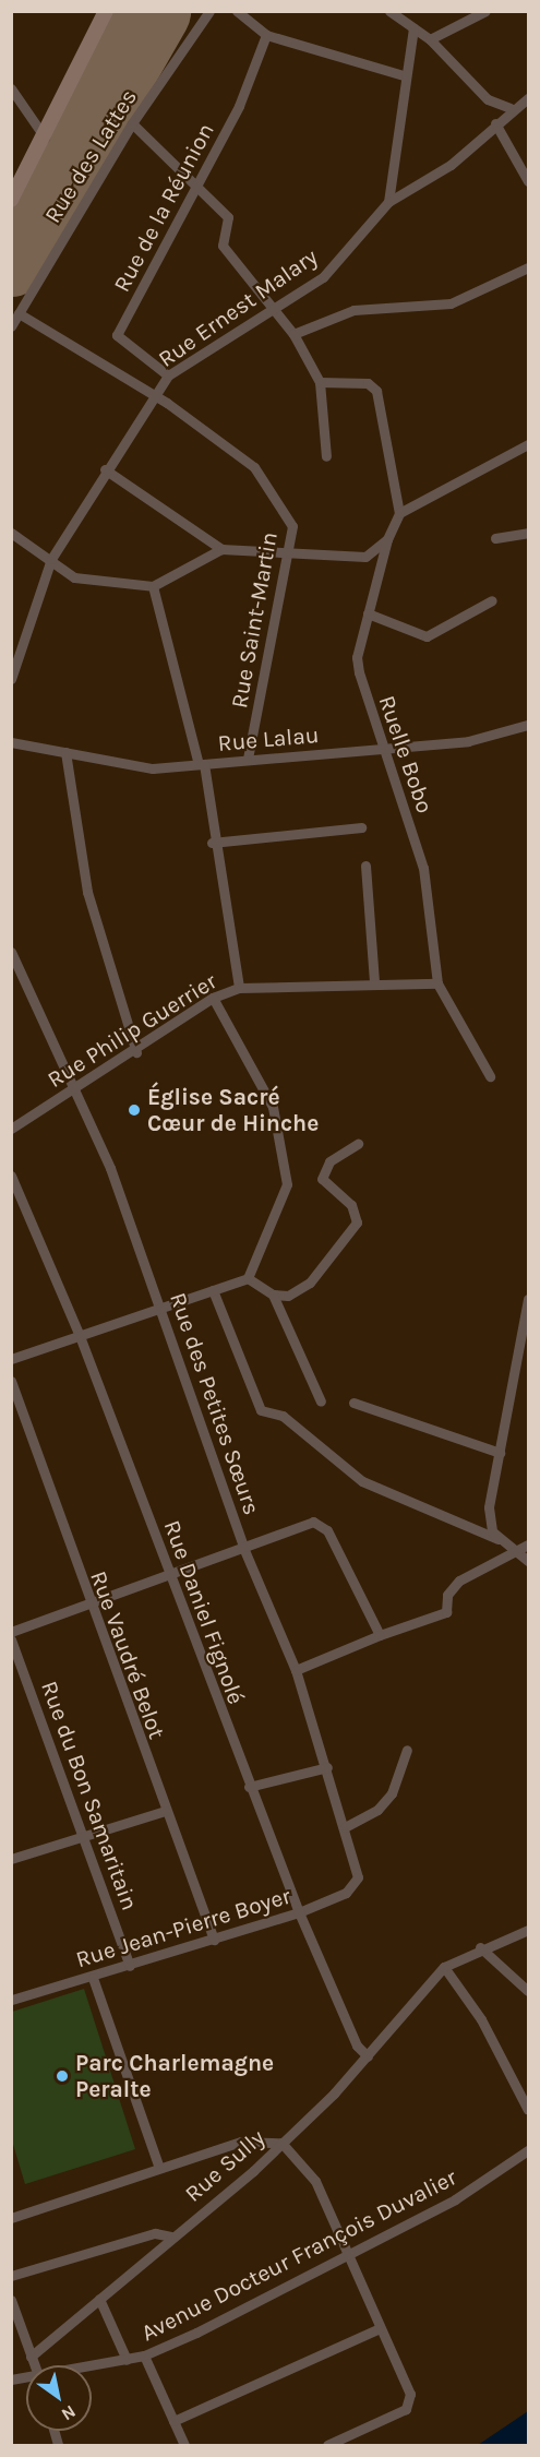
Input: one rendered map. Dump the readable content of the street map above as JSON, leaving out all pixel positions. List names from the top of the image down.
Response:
{
  "streets": {
    "street": [
      "Rue des Lattes",
      "Rue de la Réunion",
      "Rue Ernest Malary",
      "Rue Saint-Martin",
      "Rue Lalau",
      "Ruelle Bobo",
      "Rue Philip Guerrier",
      "Rue des Petites Sœurs",
      "Rue Daniel Fignolé",
      "Rue Vaudré Belot",
      "Rue du Bon Samaritain",
      "Rue Jean-Pierre Boyer",
      "Rue Sully",
      "Avenue Docteur François Duvalier"
    ]
  },
  "crossings": [
    ["Rue des Lattes", "Rue Saint-Martin"],
    ["Rue de la Réunion", "Rue Ernest Malary"],
    ["Rue Ernest Malary", "Rue Saint-Martin"],
    ["Rue Saint-Martin", "Rue Lalau"],
    ["Rue Lalau", "Ruelle Bobo"],
    ["Ruelle Bobo", "Rue Philip Guerrier"],
    ["Rue Philip Guerrier", "Rue des Petites Sœurs"],
    ["Rue des Petites Sœurs", "Rue Jean-Pierre Boyer"],
    ["Rue Daniel Fignolé", "Rue Jean-Pierre Boyer"],
    ["Rue Daniel Fignolé", "Rue Sully"],
    ["Rue Vaudré Belot", "Rue Jean-Pierre Boyer"],
    ["Rue du Bon Samaritain", "Rue Jean-Pierre Boyer"]
  ],
  "places": ["Église Sacré Cœur de Hinche", "Parc Charlemagne Peralte"],
  "north": "bottom right"
}
